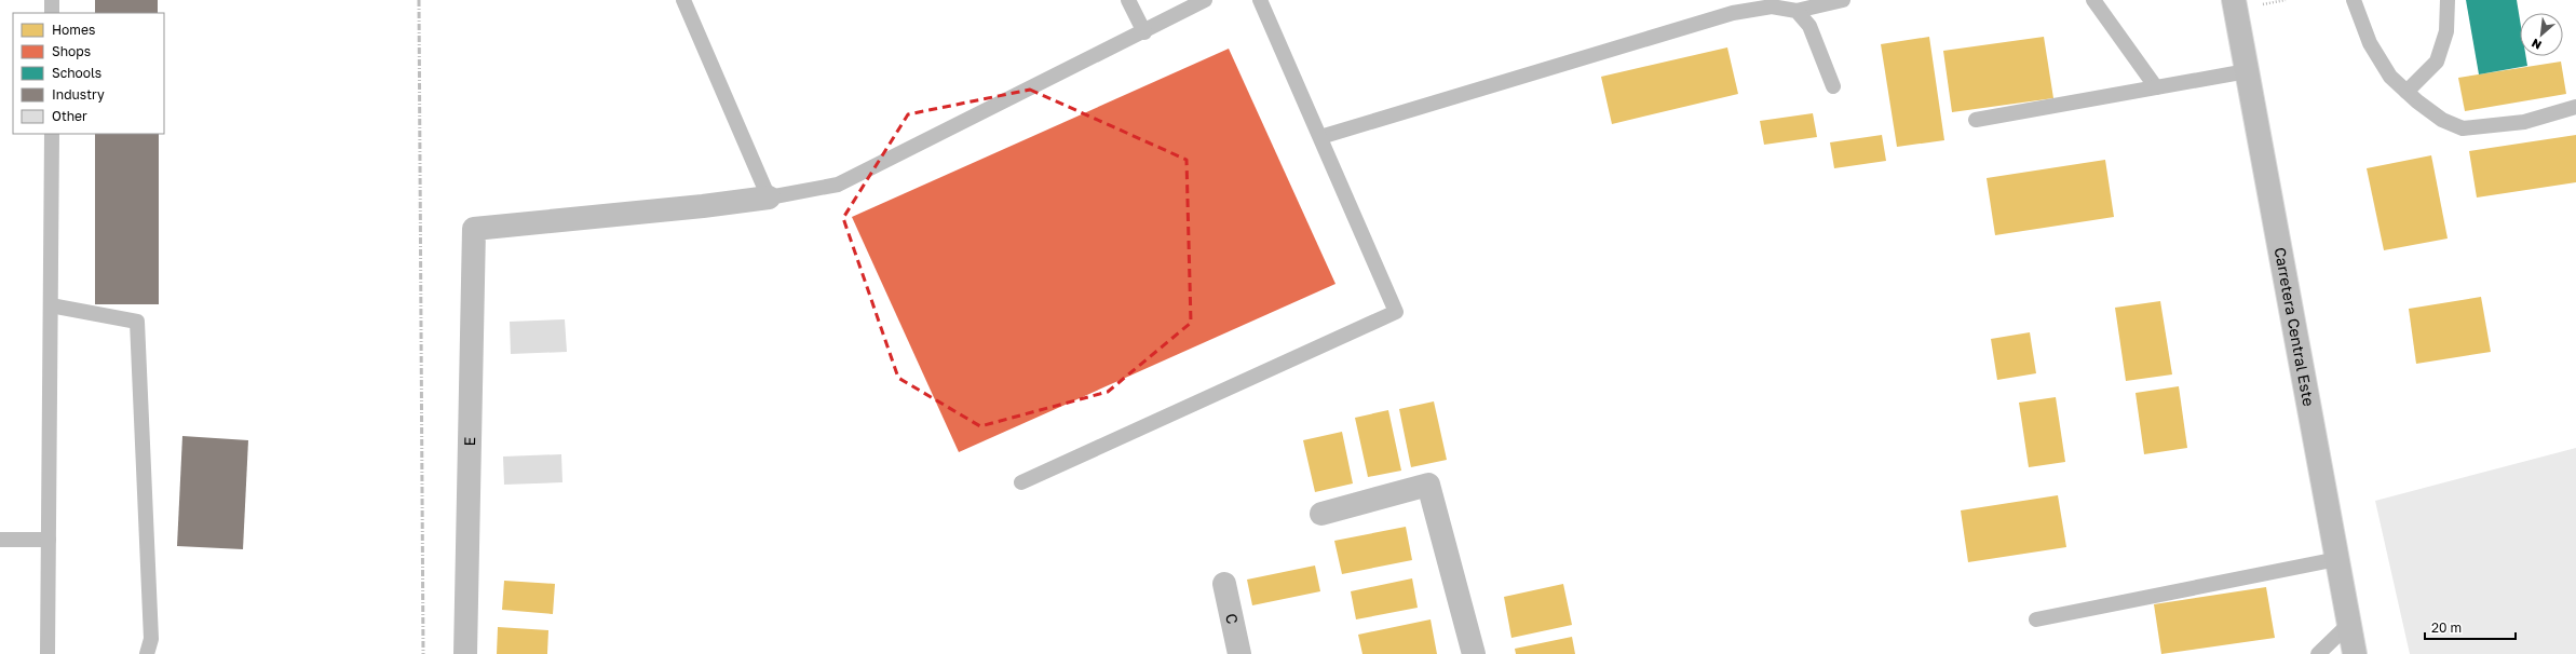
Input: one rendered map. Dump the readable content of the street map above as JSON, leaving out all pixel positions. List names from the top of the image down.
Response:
{
  "streets": {
    "main road": ["Carretera Central Este"],
    "street": ["E", "C"]
  },
  "legend": [
    "Homes",
    "Shops",
    "Schools",
    "Industry",
    "Other"
  ],
  "scale_bar": "20 m",
  "north": "bottom left"
}
